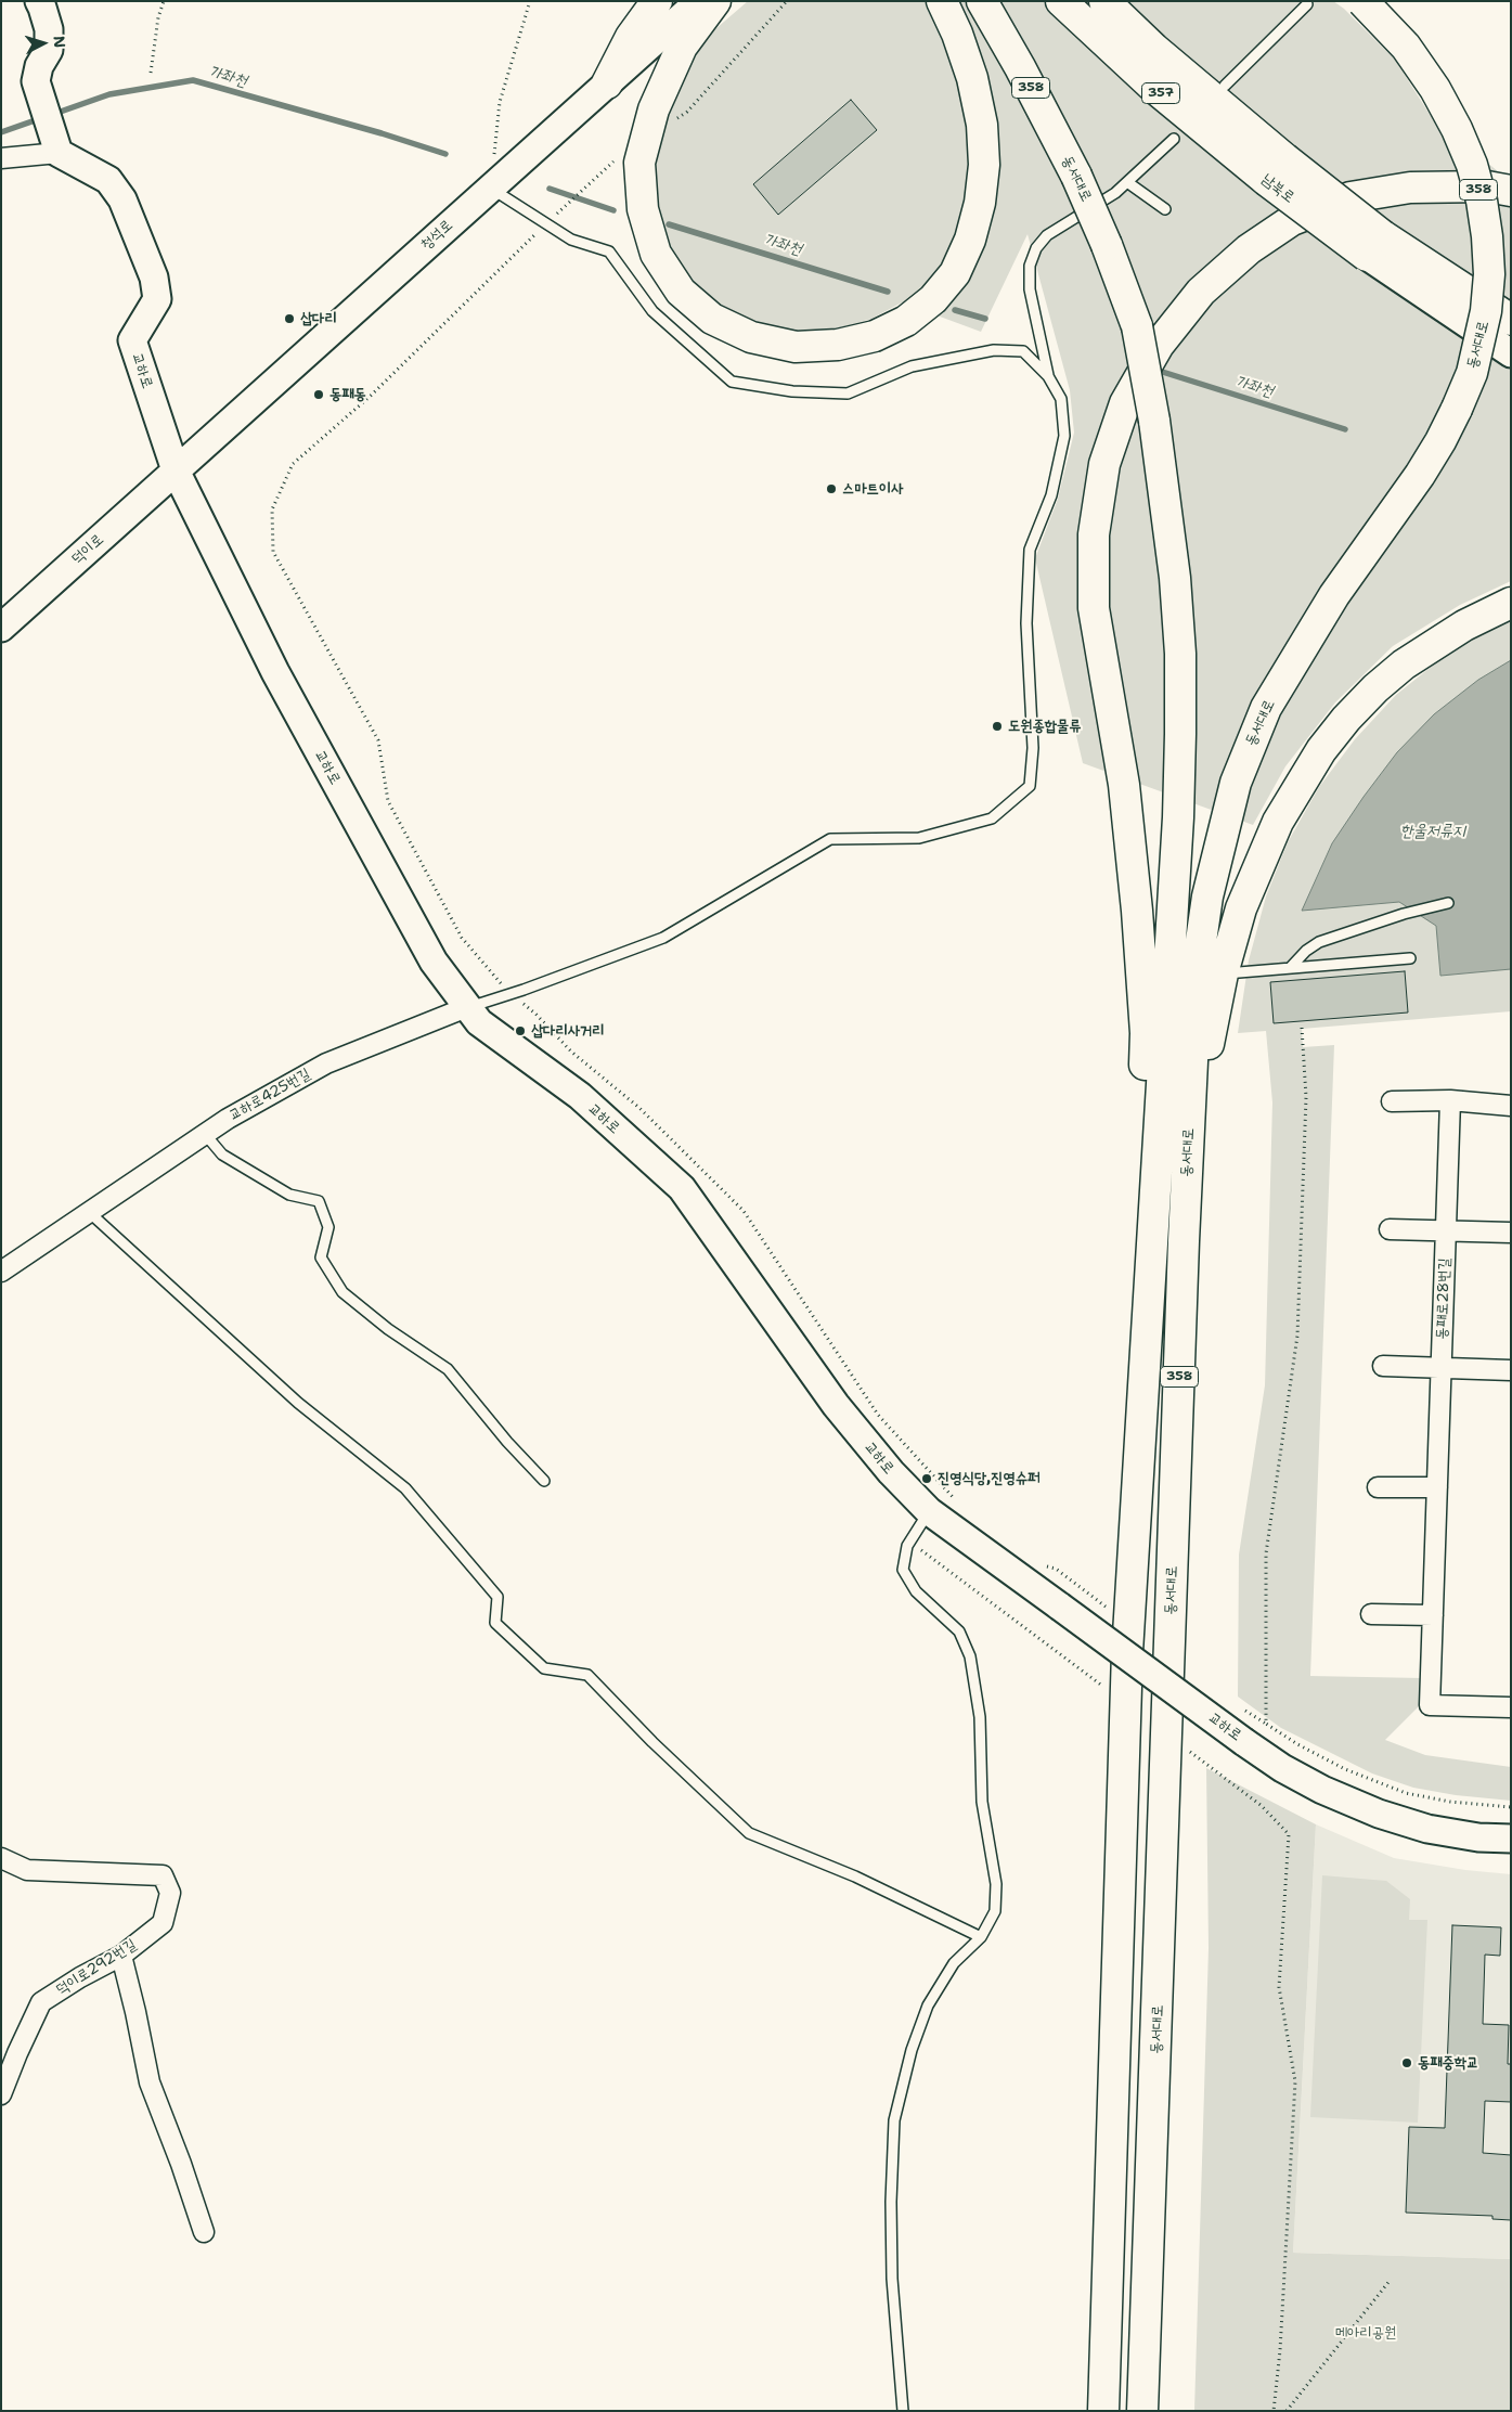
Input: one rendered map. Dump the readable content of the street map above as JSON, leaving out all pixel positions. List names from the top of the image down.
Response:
{
  "streets": {
    "main road": [
      "358",
      "357",
      "동서대로",
      "남북로"
    ],
    "street": [
      "청석로",
      "교하로",
      "덕이로",
      "교하로425번길",
      "동패로28번길",
      "덕이로292번길"
    ]
  },
  "crossings": [
    ["청석로", "교하로"],
    ["청석로", "덕이로"],
    ["교하로", "덕이로"],
    ["교하로", "교하로425번길"]
  ],
  "water": ["가좌천", "한울저류지"],
  "parks": ["메아리공원"],
  "places": [
    "삽다리",
    "동패동",
    "스마트이사",
    "도원종합물류",
    "삽다리사거리",
    "진영식당,진영슈퍼",
    "동패중학교"
  ],
  "north": "right"
}
